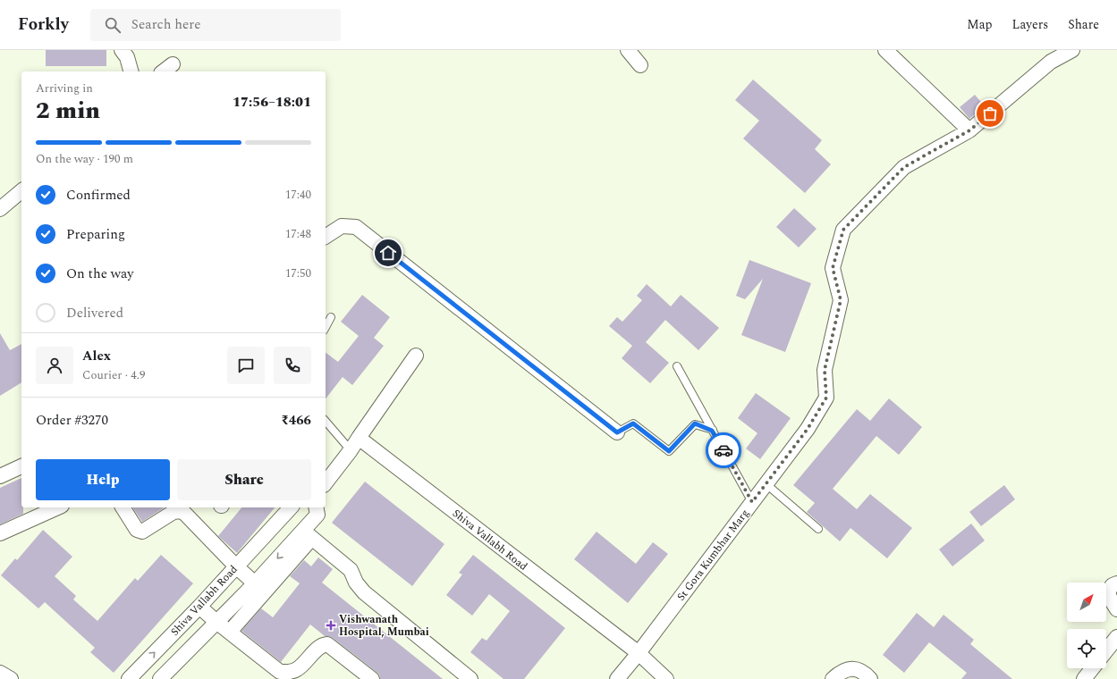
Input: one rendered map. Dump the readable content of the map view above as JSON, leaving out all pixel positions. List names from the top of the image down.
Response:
{
  "streets": {
    "street": ["Shiva Vallabh Road", "St Gora Kumbhar Marg"]
  },
  "crossings": [
    ["Shiva Vallabh Road", "St Gora Kumbhar Marg"]
  ],
  "places": {
    "health": ["Vishwanath Hospital, Mumbai"]
  },
  "north": "top right",
  "page": {
    "header": "Forkly",
    "search": "Search here",
    "nav": ["Map", "Layers", "Share"],
    "heading": ["2 min", "Arriving in", "17:56–18:01"],
    "panel": [
      "Alex",
      "Courier · 4.9",
      "Order #3270",
      "₹466"
    ],
    "bar": "On the way · 190 m",
    "list": [
      ["Confirmed", "17:40"],
      ["Preparing", "17:48"],
      ["On the way", "17:50"],
      "Delivered"
    ],
    "buttons": ["Help", "Share"]
  }
}
